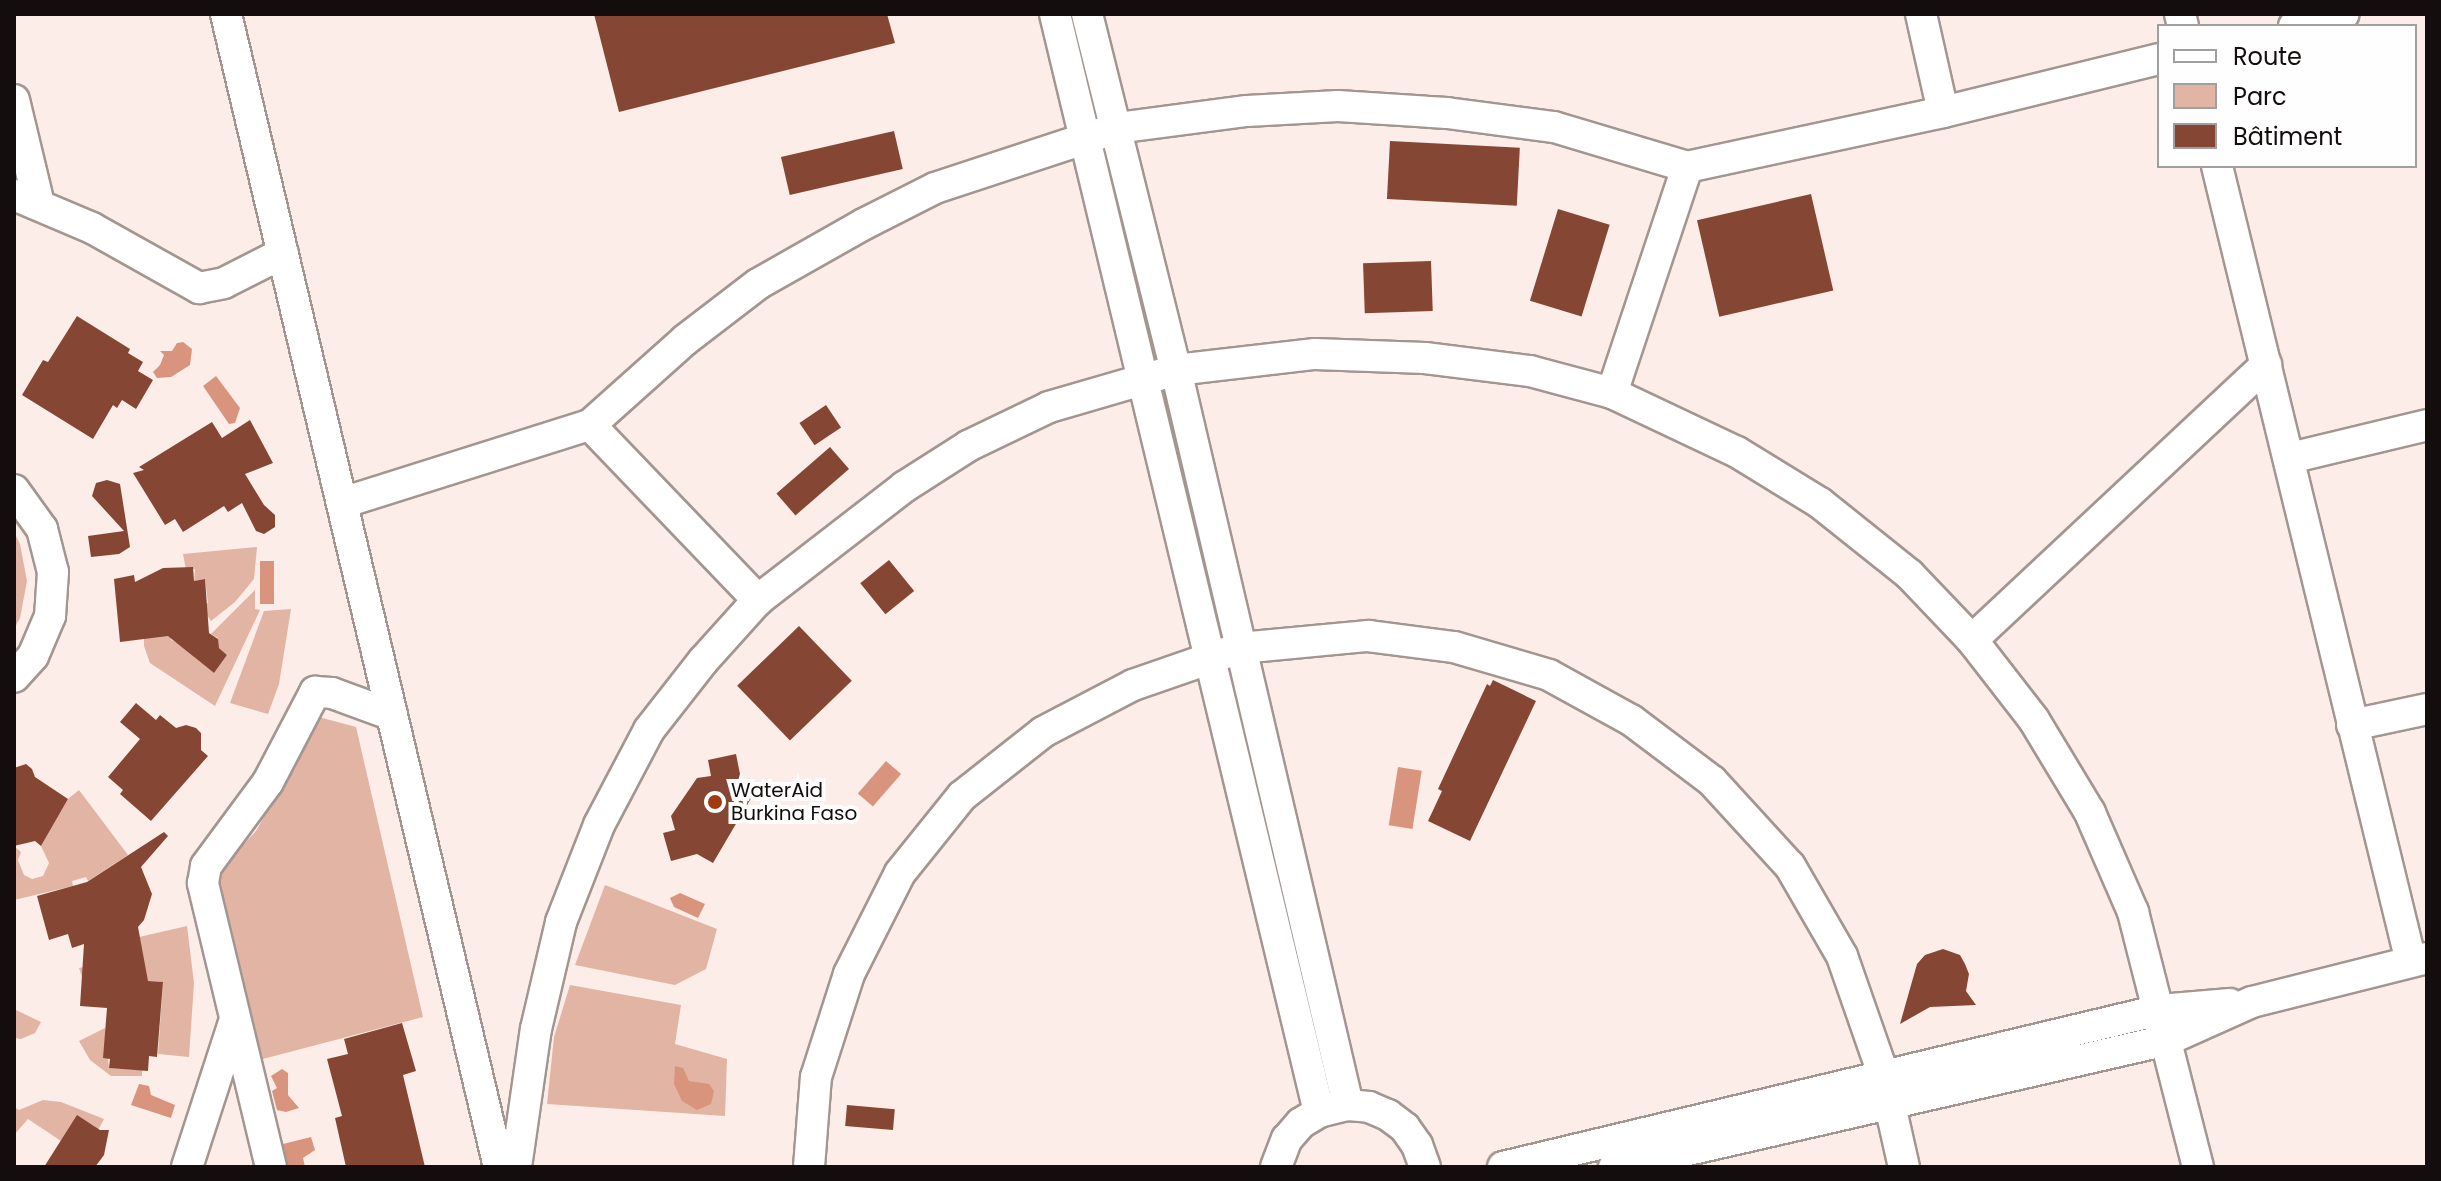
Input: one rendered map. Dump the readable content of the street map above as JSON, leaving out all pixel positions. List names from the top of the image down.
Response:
{
  "places": ["WaterAid Burkina Faso"],
  "legend": ["Route", "Parc", "Bâtiment"]
}
